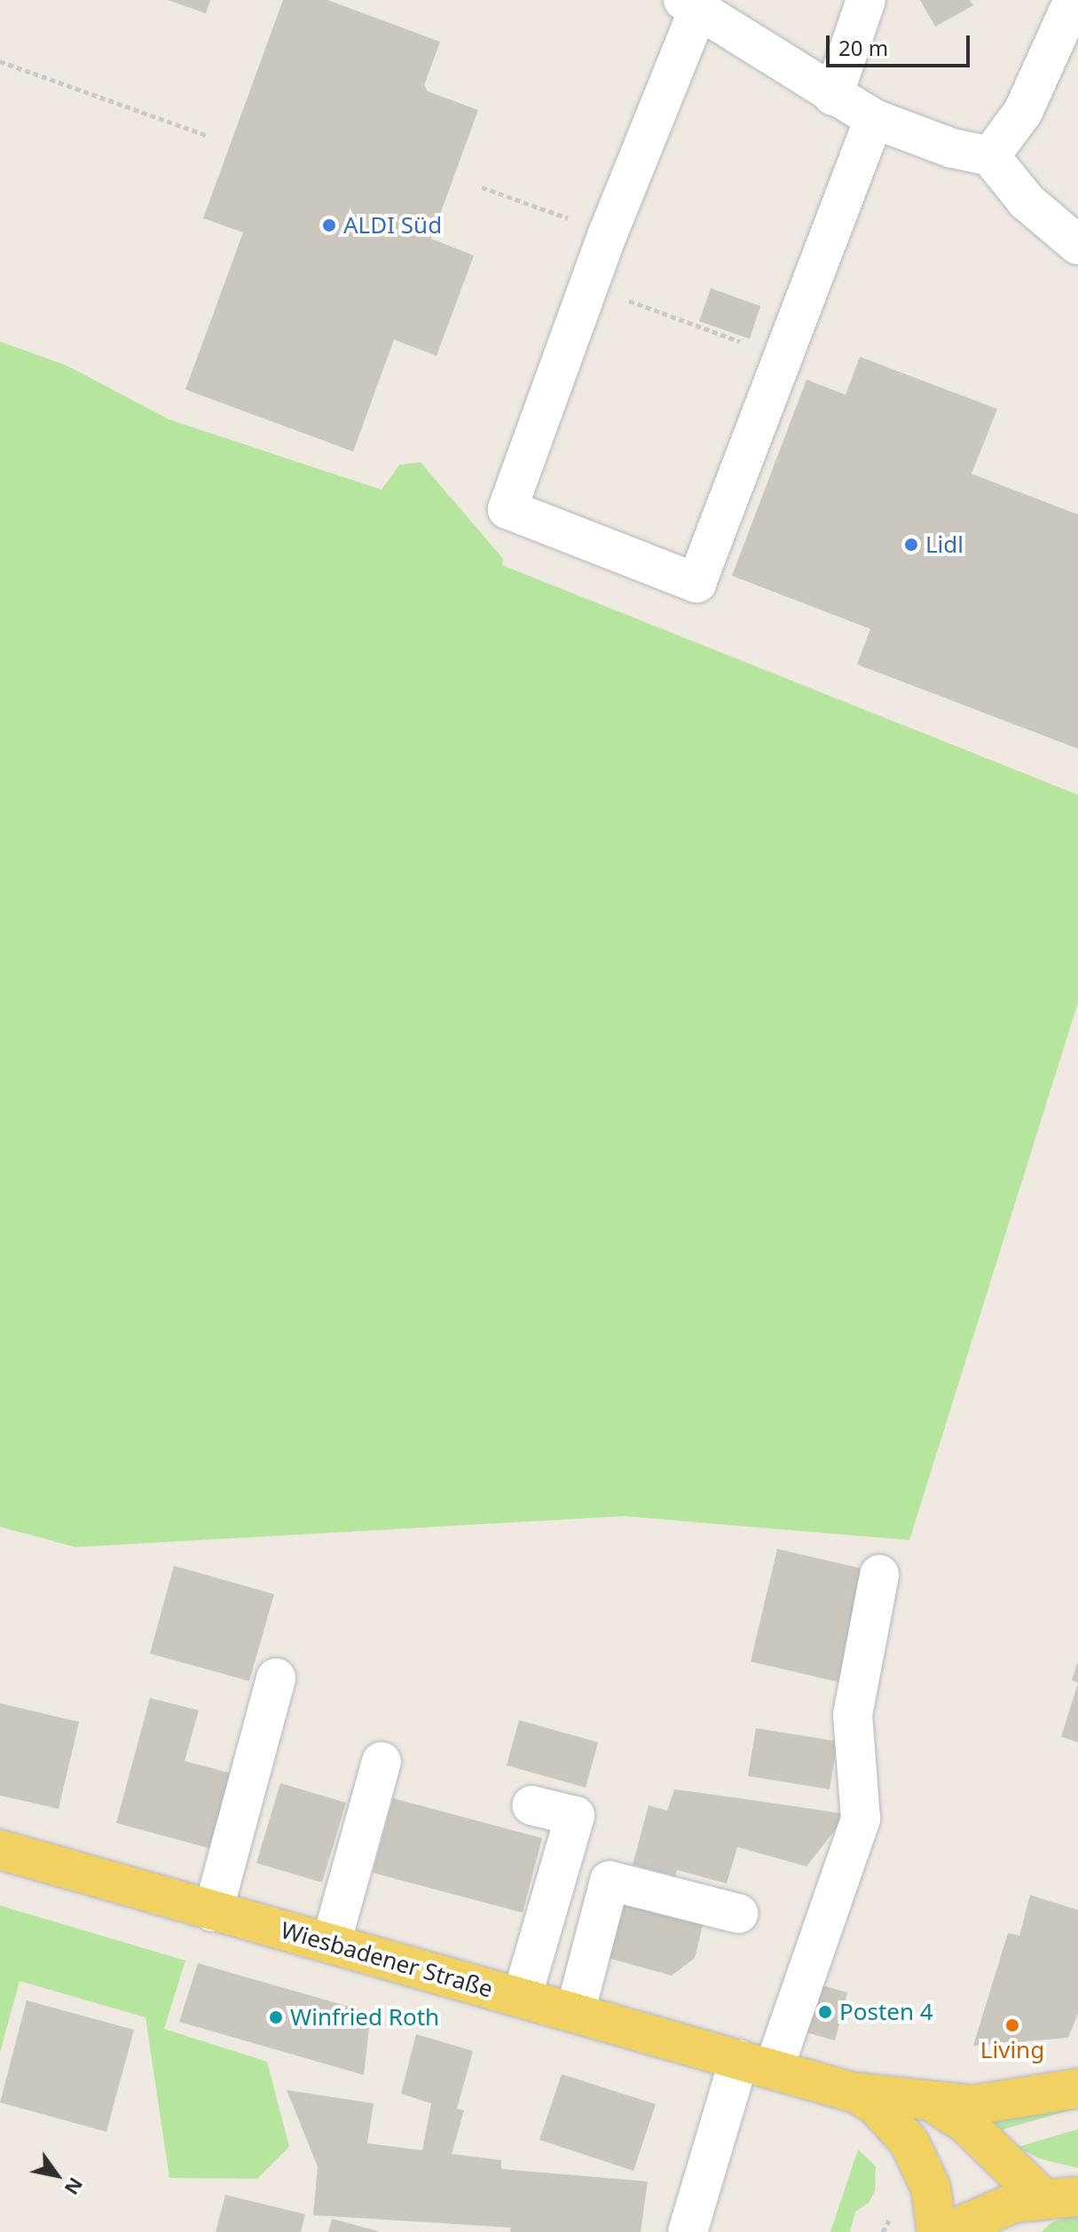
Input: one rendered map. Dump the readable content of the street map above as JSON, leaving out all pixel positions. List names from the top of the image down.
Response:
{
  "streets": {
    "main road": ["Wiesbadener Straße"]
  },
  "places": [
    "ALDI Süd",
    "Lidl",
    "Posten 4",
    "Winfried Roth",
    "Living"
  ],
  "scale_bar": "20 m",
  "north": "bottom right"
}
